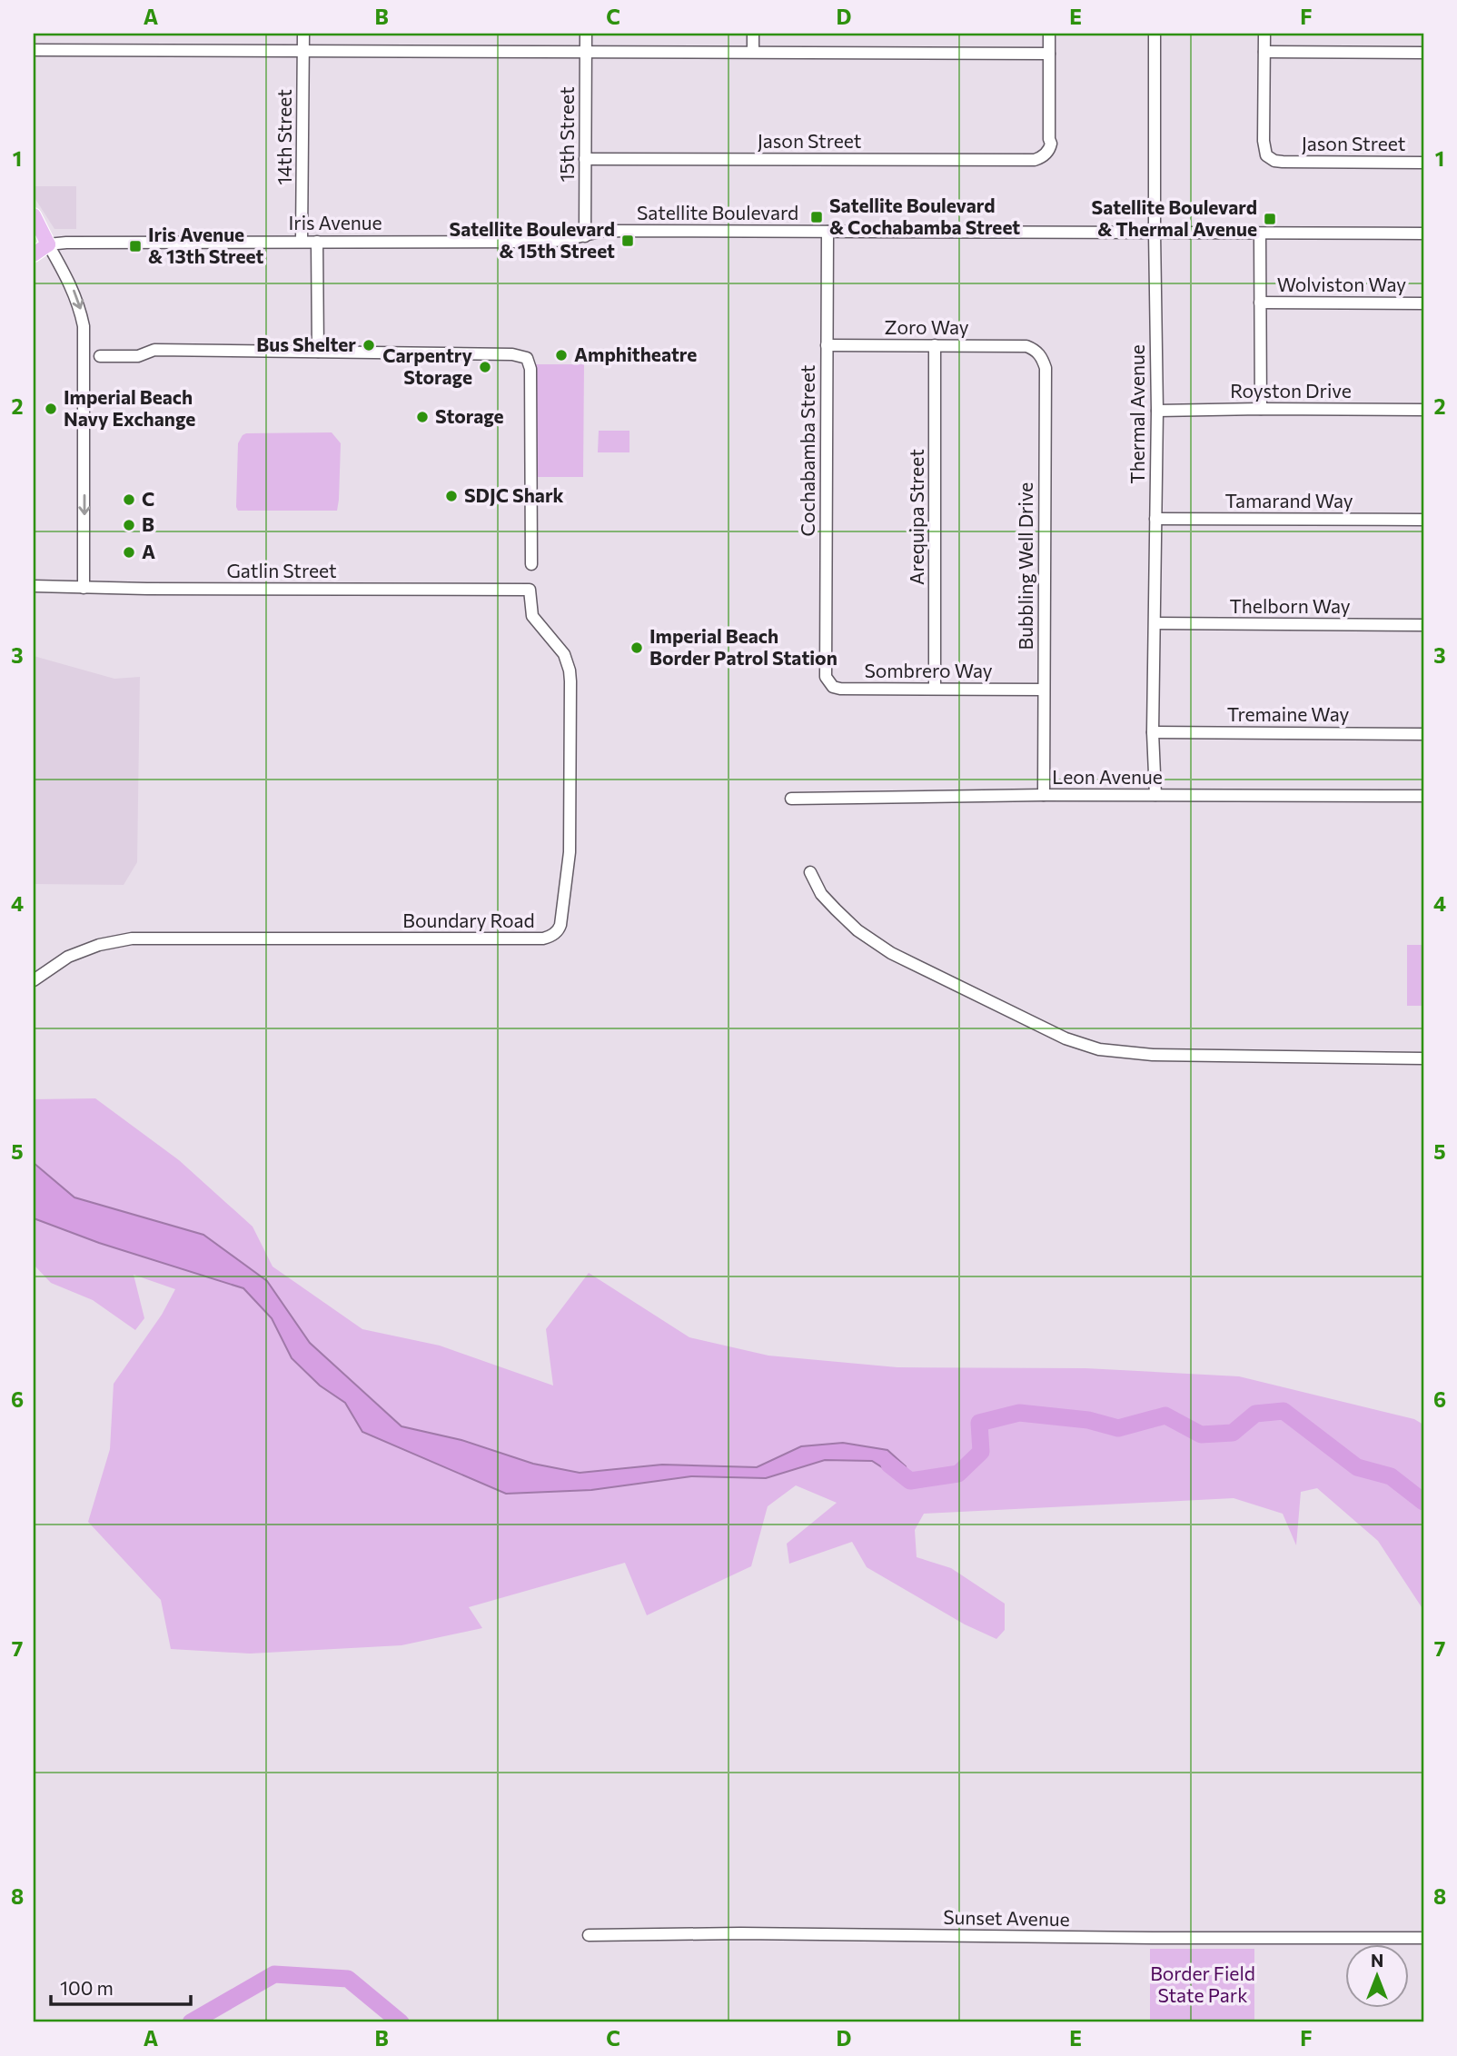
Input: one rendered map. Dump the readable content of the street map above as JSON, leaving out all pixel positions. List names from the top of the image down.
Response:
{
  "streets": {
    "street": [
      "15th Street",
      "14th Street",
      "Jason Street",
      "Satellite Boulevard",
      "Iris Avenue",
      "Wolviston Way",
      "Zoro Way",
      "Royston Drive",
      "Thermal Avenue",
      "Cochabamba Street",
      "Tamarand Way",
      "Arequipa Street",
      "Bubbling Well Drive",
      "Gatlin Street",
      "Thelborn Way",
      "Sombrero Way",
      "Tremaine Way",
      "Leon Avenue",
      "Boundary Road",
      "Sunset Avenue"
    ]
  },
  "crossings": [
    ["15th Street", "Jason Street"],
    ["15th Street", "Satellite Boulevard"],
    ["15th Street", "Iris Avenue"],
    ["14th Street", "Iris Avenue"],
    ["Satellite Boulevard", "Iris Avenue"],
    ["Satellite Boulevard", "Thermal Avenue"],
    ["Satellite Boulevard", "Cochabamba Street"],
    ["Zoro Way", "Cochabamba Street"],
    ["Zoro Way", "Arequipa Street"],
    ["Zoro Way", "Bubbling Well Drive"],
    ["Royston Drive", "Thermal Avenue"],
    ["Thermal Avenue", "Tamarand Way"],
    ["Thermal Avenue", "Thelborn Way"],
    ["Thermal Avenue", "Tremaine Way"],
    ["Thermal Avenue", "Leon Avenue"],
    ["Cochabamba Street", "Sombrero Way"],
    ["Arequipa Street", "Sombrero Way"],
    ["Bubbling Well Drive", "Sombrero Way"],
    ["Bubbling Well Drive", "Leon Avenue"],
    ["Gatlin Street", "Boundary Road"]
  ],
  "parks": ["Border Field State Park"],
  "places": {
    "transit": [
      "Satellite Boulevard & Cochabamba Street",
      "Satellite Boulevard & Thermal Avenue",
      "Satellite Boulevard & 15th Street",
      "Iris Avenue & 13th Street"
    ],
    "other": [
      "Bus Shelter",
      "Amphitheatre",
      "Carpentry Storage",
      "Imperial Beach Navy Exchange",
      "Storage",
      "SDJC Shark",
      "C",
      "B",
      "A",
      "Imperial Beach Border Patrol Station"
    ]
  },
  "scale_bar": "100 m",
  "north": "top",
  "grid": {
    "columns": [
      "A",
      "B",
      "C",
      "D",
      "E",
      "F"
    ],
    "rows": [
      "1",
      "2",
      "3",
      "4",
      "5",
      "6",
      "7",
      "8"
    ]
  }
}
